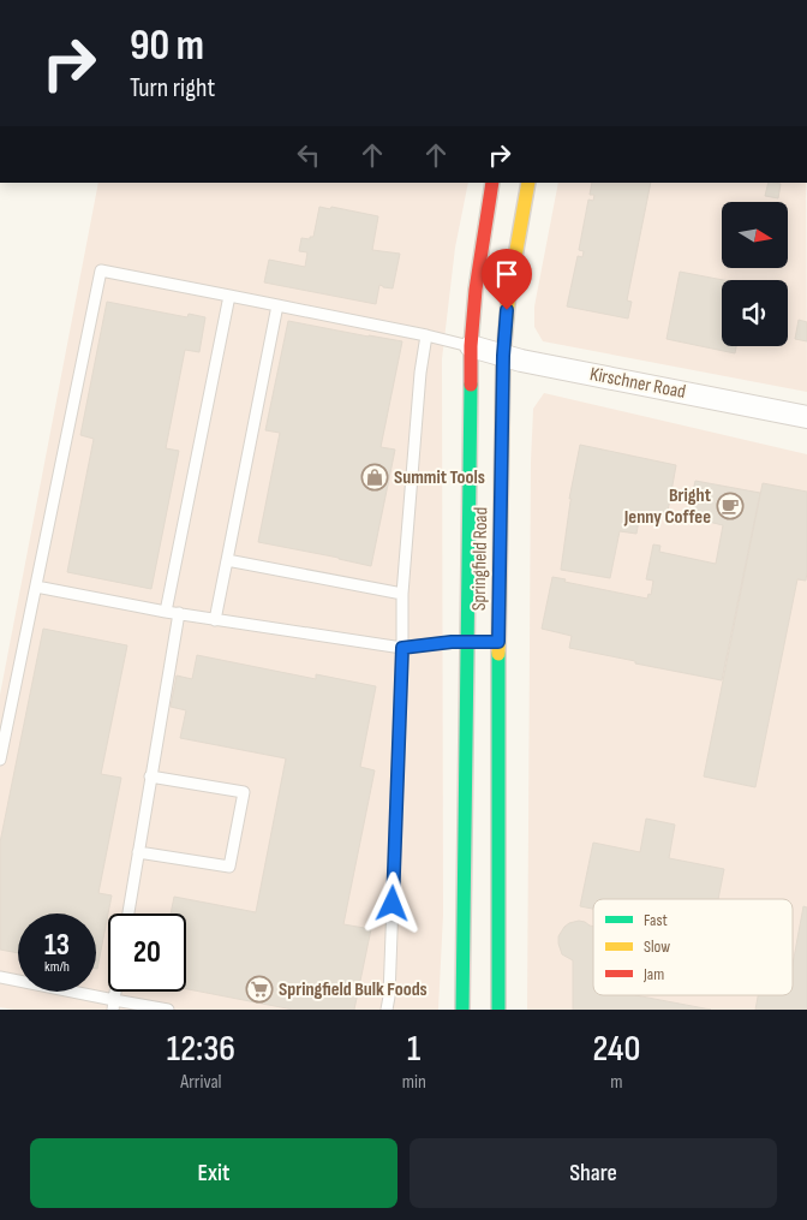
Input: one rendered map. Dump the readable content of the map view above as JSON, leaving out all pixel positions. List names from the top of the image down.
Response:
{
  "streets": {
    "main road": ["Springfield Road"],
    "street": ["Kirschner Road"]
  },
  "crossings": [
    ["Kirschner Road", "Springfield Road"]
  ],
  "places": {
    "shop": ["Summit Tools"],
    "cafe": ["Bright Jenny Coffee"],
    "supermarket": ["Springfield Bulk Foods"]
  },
  "legend": ["Fast", "Slow", "Jam"],
  "north": "right",
  "page": {
    "turn": ["90 m", "Turn right"],
    "speed": "13 km/h",
    "limit": "20",
    "eta": [
      "12:36",
      "Arrival",
      "1",
      "min",
      "240",
      "m"
    ],
    "buttons": ["Exit", "Share"]
  }
}
